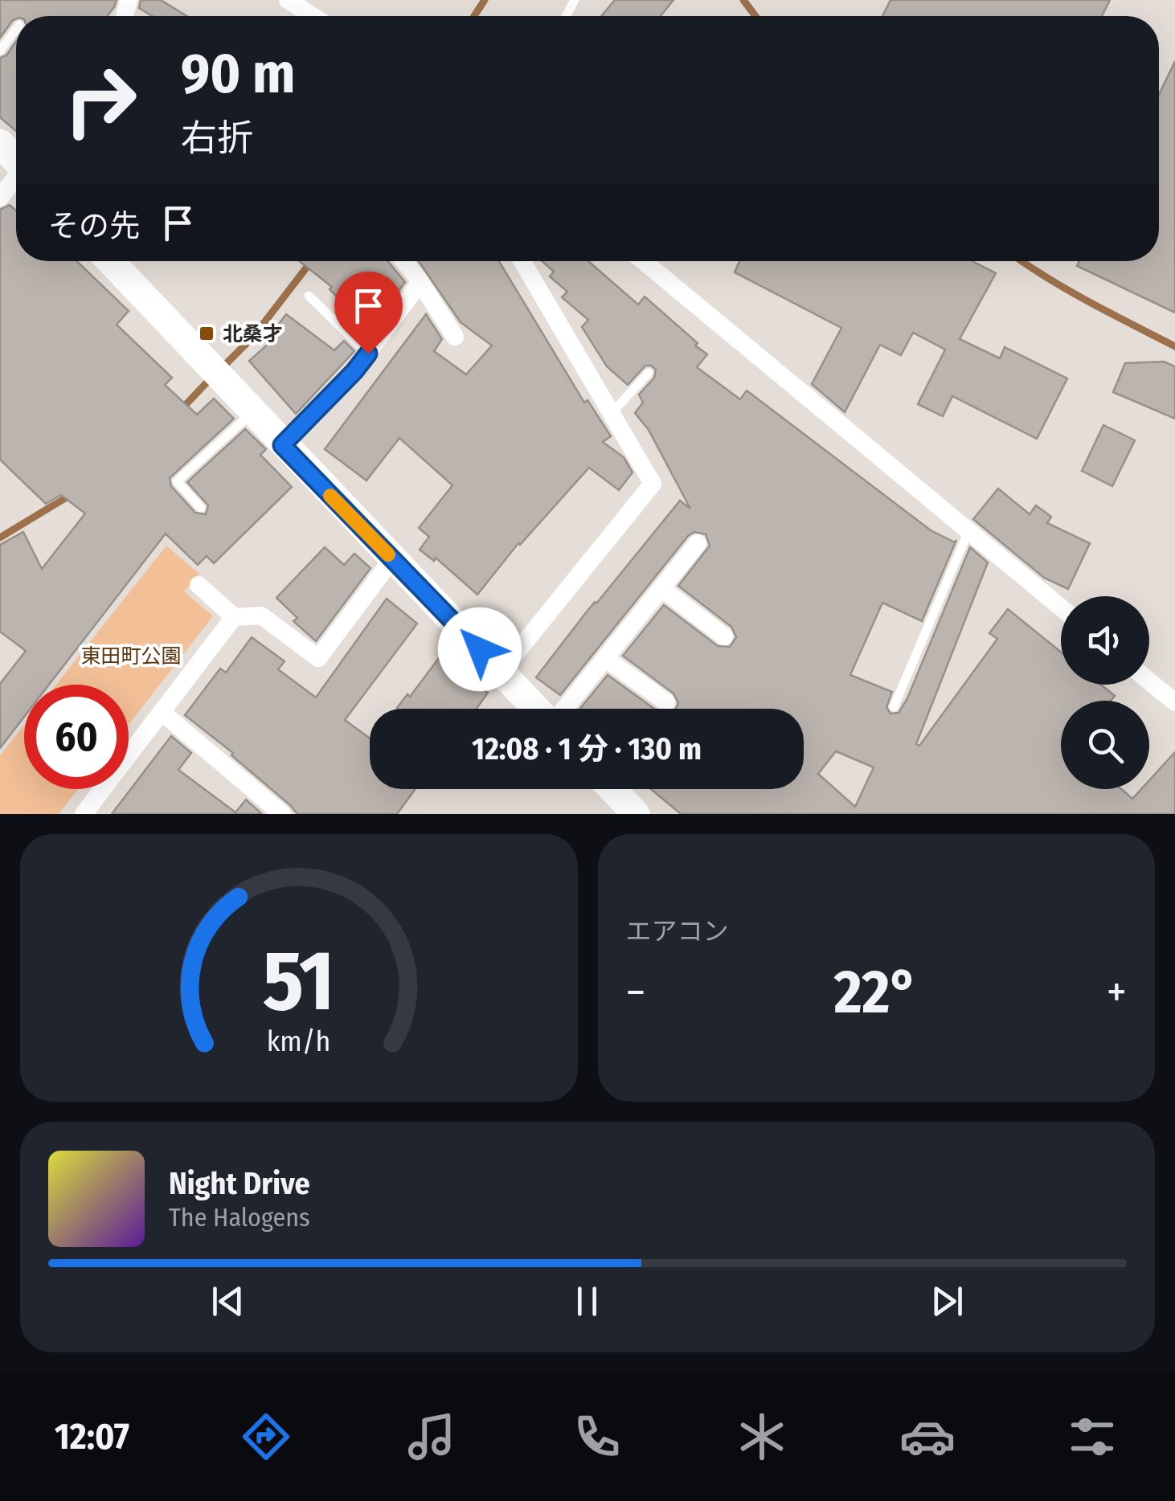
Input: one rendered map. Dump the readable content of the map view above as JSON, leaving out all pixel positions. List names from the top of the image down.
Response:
{
  "parks": ["東田町公園"],
  "places": {
    "transit": ["北桑才"]
  },
  "page": {
    "turn": ["90 m", "右折"],
    "then": "その先",
    "limit": "60",
    "trip": "12:08 · 1 分 · 130 m",
    "tile": "エアコン",
    "heat": ["−", "22°", "+"],
    "song": ["Night Drive", "The Halogens"],
    "tabs": "12:07",
    "gauge": ["51", "km/h"]
  }
}
